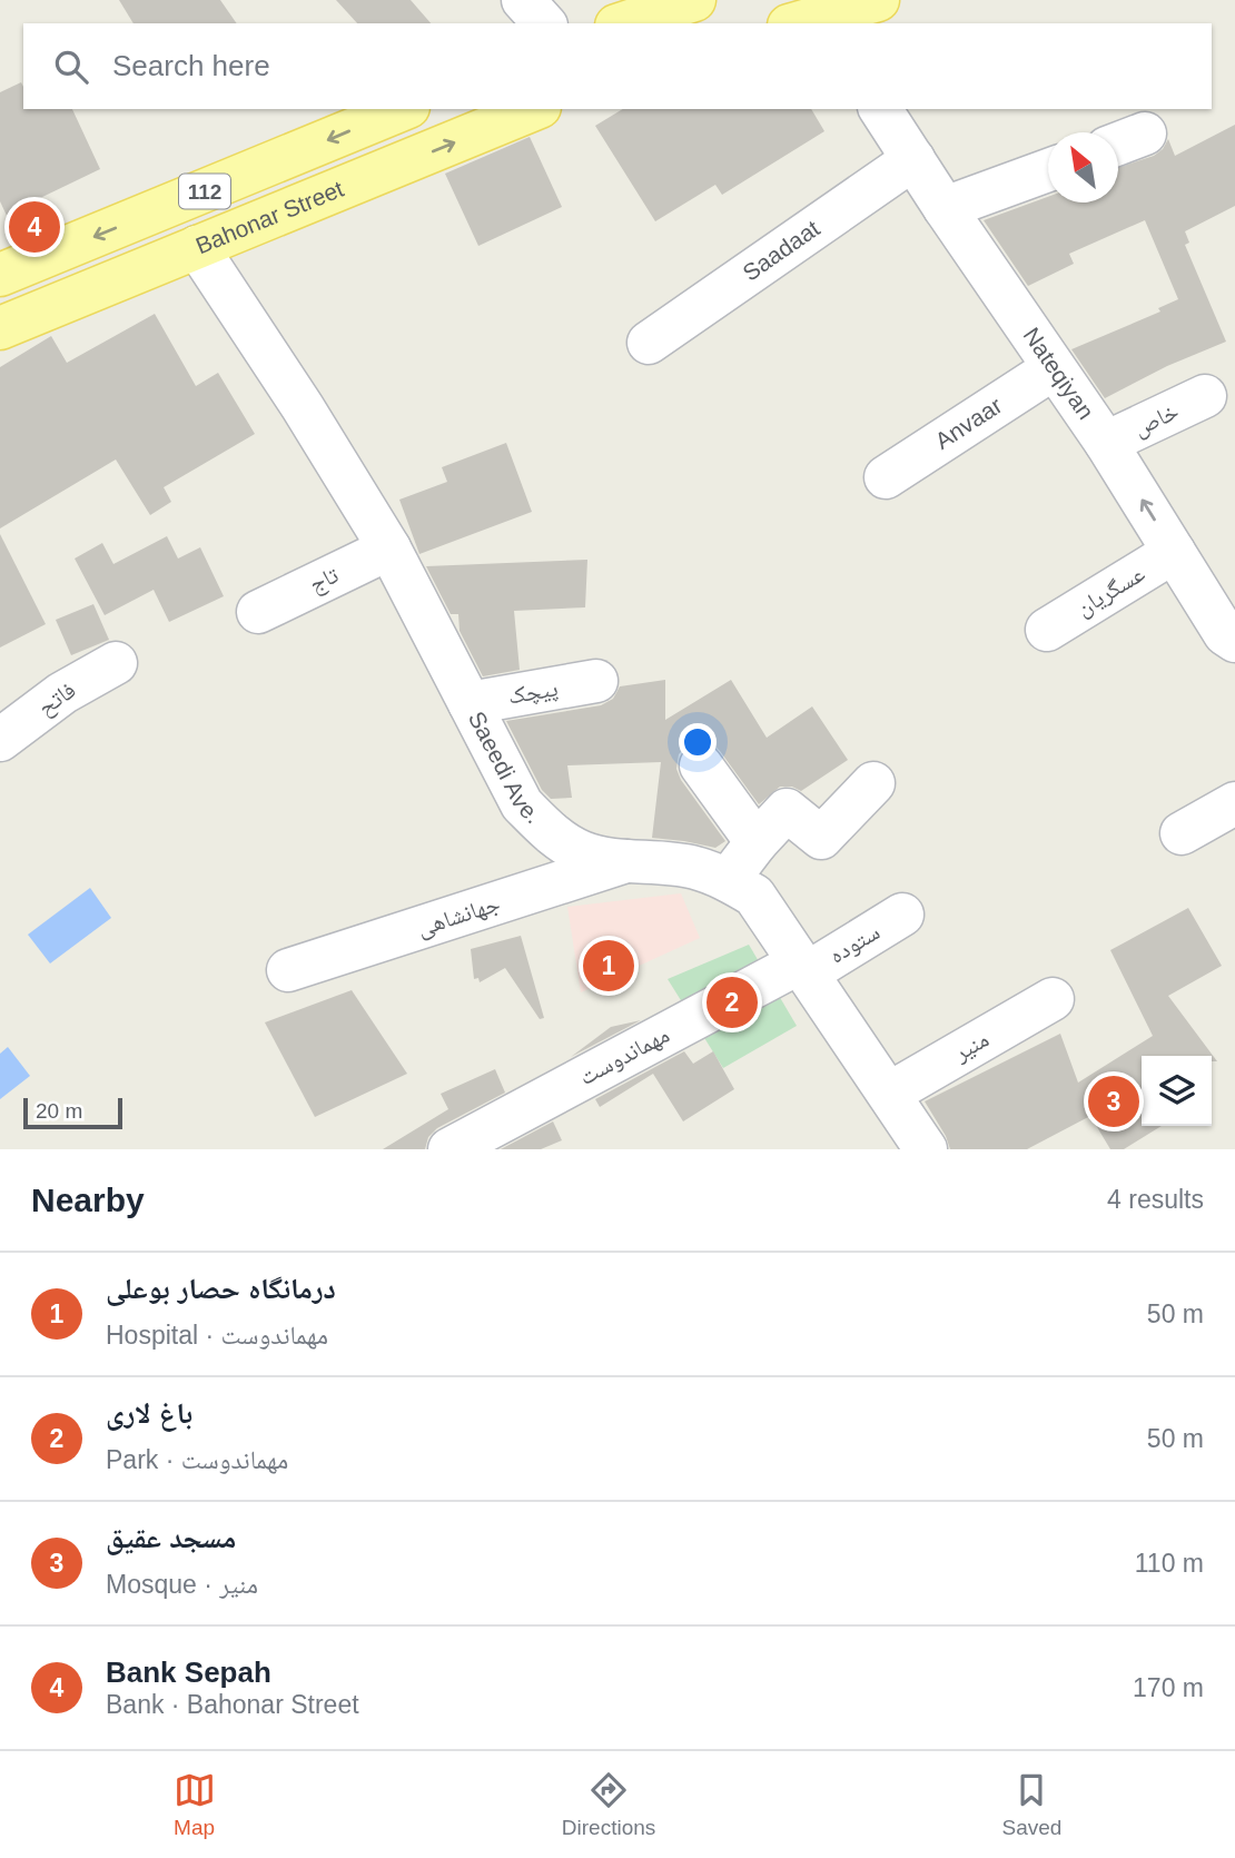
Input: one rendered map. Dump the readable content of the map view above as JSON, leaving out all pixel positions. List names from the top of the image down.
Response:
{
  "streets": {
    "main road": ["112", "Bahonar Street"],
    "street": [
      "Saadaat",
      "Nateqiyan",
      "خاص",
      "Anvaar",
      "تاج",
      "عسگریان",
      "پیچک",
      "فاتح",
      "Saeedi Ave.",
      "جهانشاهی",
      "ستوده",
      "منیر",
      "مهماندوست"
    ]
  },
  "crossings": [
    ["Bahonar Street", "Saeedi Ave."],
    ["Saadaat", "Nateqiyan"],
    ["Nateqiyan", "خاص"],
    ["Nateqiyan", "Anvaar"],
    ["Nateqiyan", "عسگریان"],
    ["تاج", "Saeedi Ave."],
    ["پیچک", "Saeedi Ave."],
    ["Saeedi Ave.", "جهانشاهی"],
    ["Saeedi Ave.", "ستوده"],
    ["Saeedi Ave.", "منیر"],
    ["Saeedi Ave.", "مهماندوست"],
    ["ستوده", "مهماندوست"]
  ],
  "scale_bar": "20 m",
  "north": "top left",
  "page": {
    "search": "Search here",
    "pins": [
      "4",
      "1",
      "2",
      "3"
    ],
    "scale": "20 m",
    "heading": ["Nearby", "4 results"],
    "list": [
      {
        "mark": "1",
        "name": "درمانگاه حصار بوعلی",
        "note": "Hospital · مهماندوست",
        "value": "50 m"
      },
      {
        "mark": "2",
        "name": "باغ لاری",
        "note": "Park · مهماندوست",
        "value": "50 m"
      },
      {
        "mark": "3",
        "name": "مسجد عقیق",
        "note": "Mosque · منیر",
        "value": "110 m"
      },
      {
        "mark": "4",
        "name": "Bank Sepah",
        "note": "Bank · Bahonar Street",
        "value": "170 m"
      }
    ],
    "nav": ["Map", "Directions", "Saved"]
  }
}
